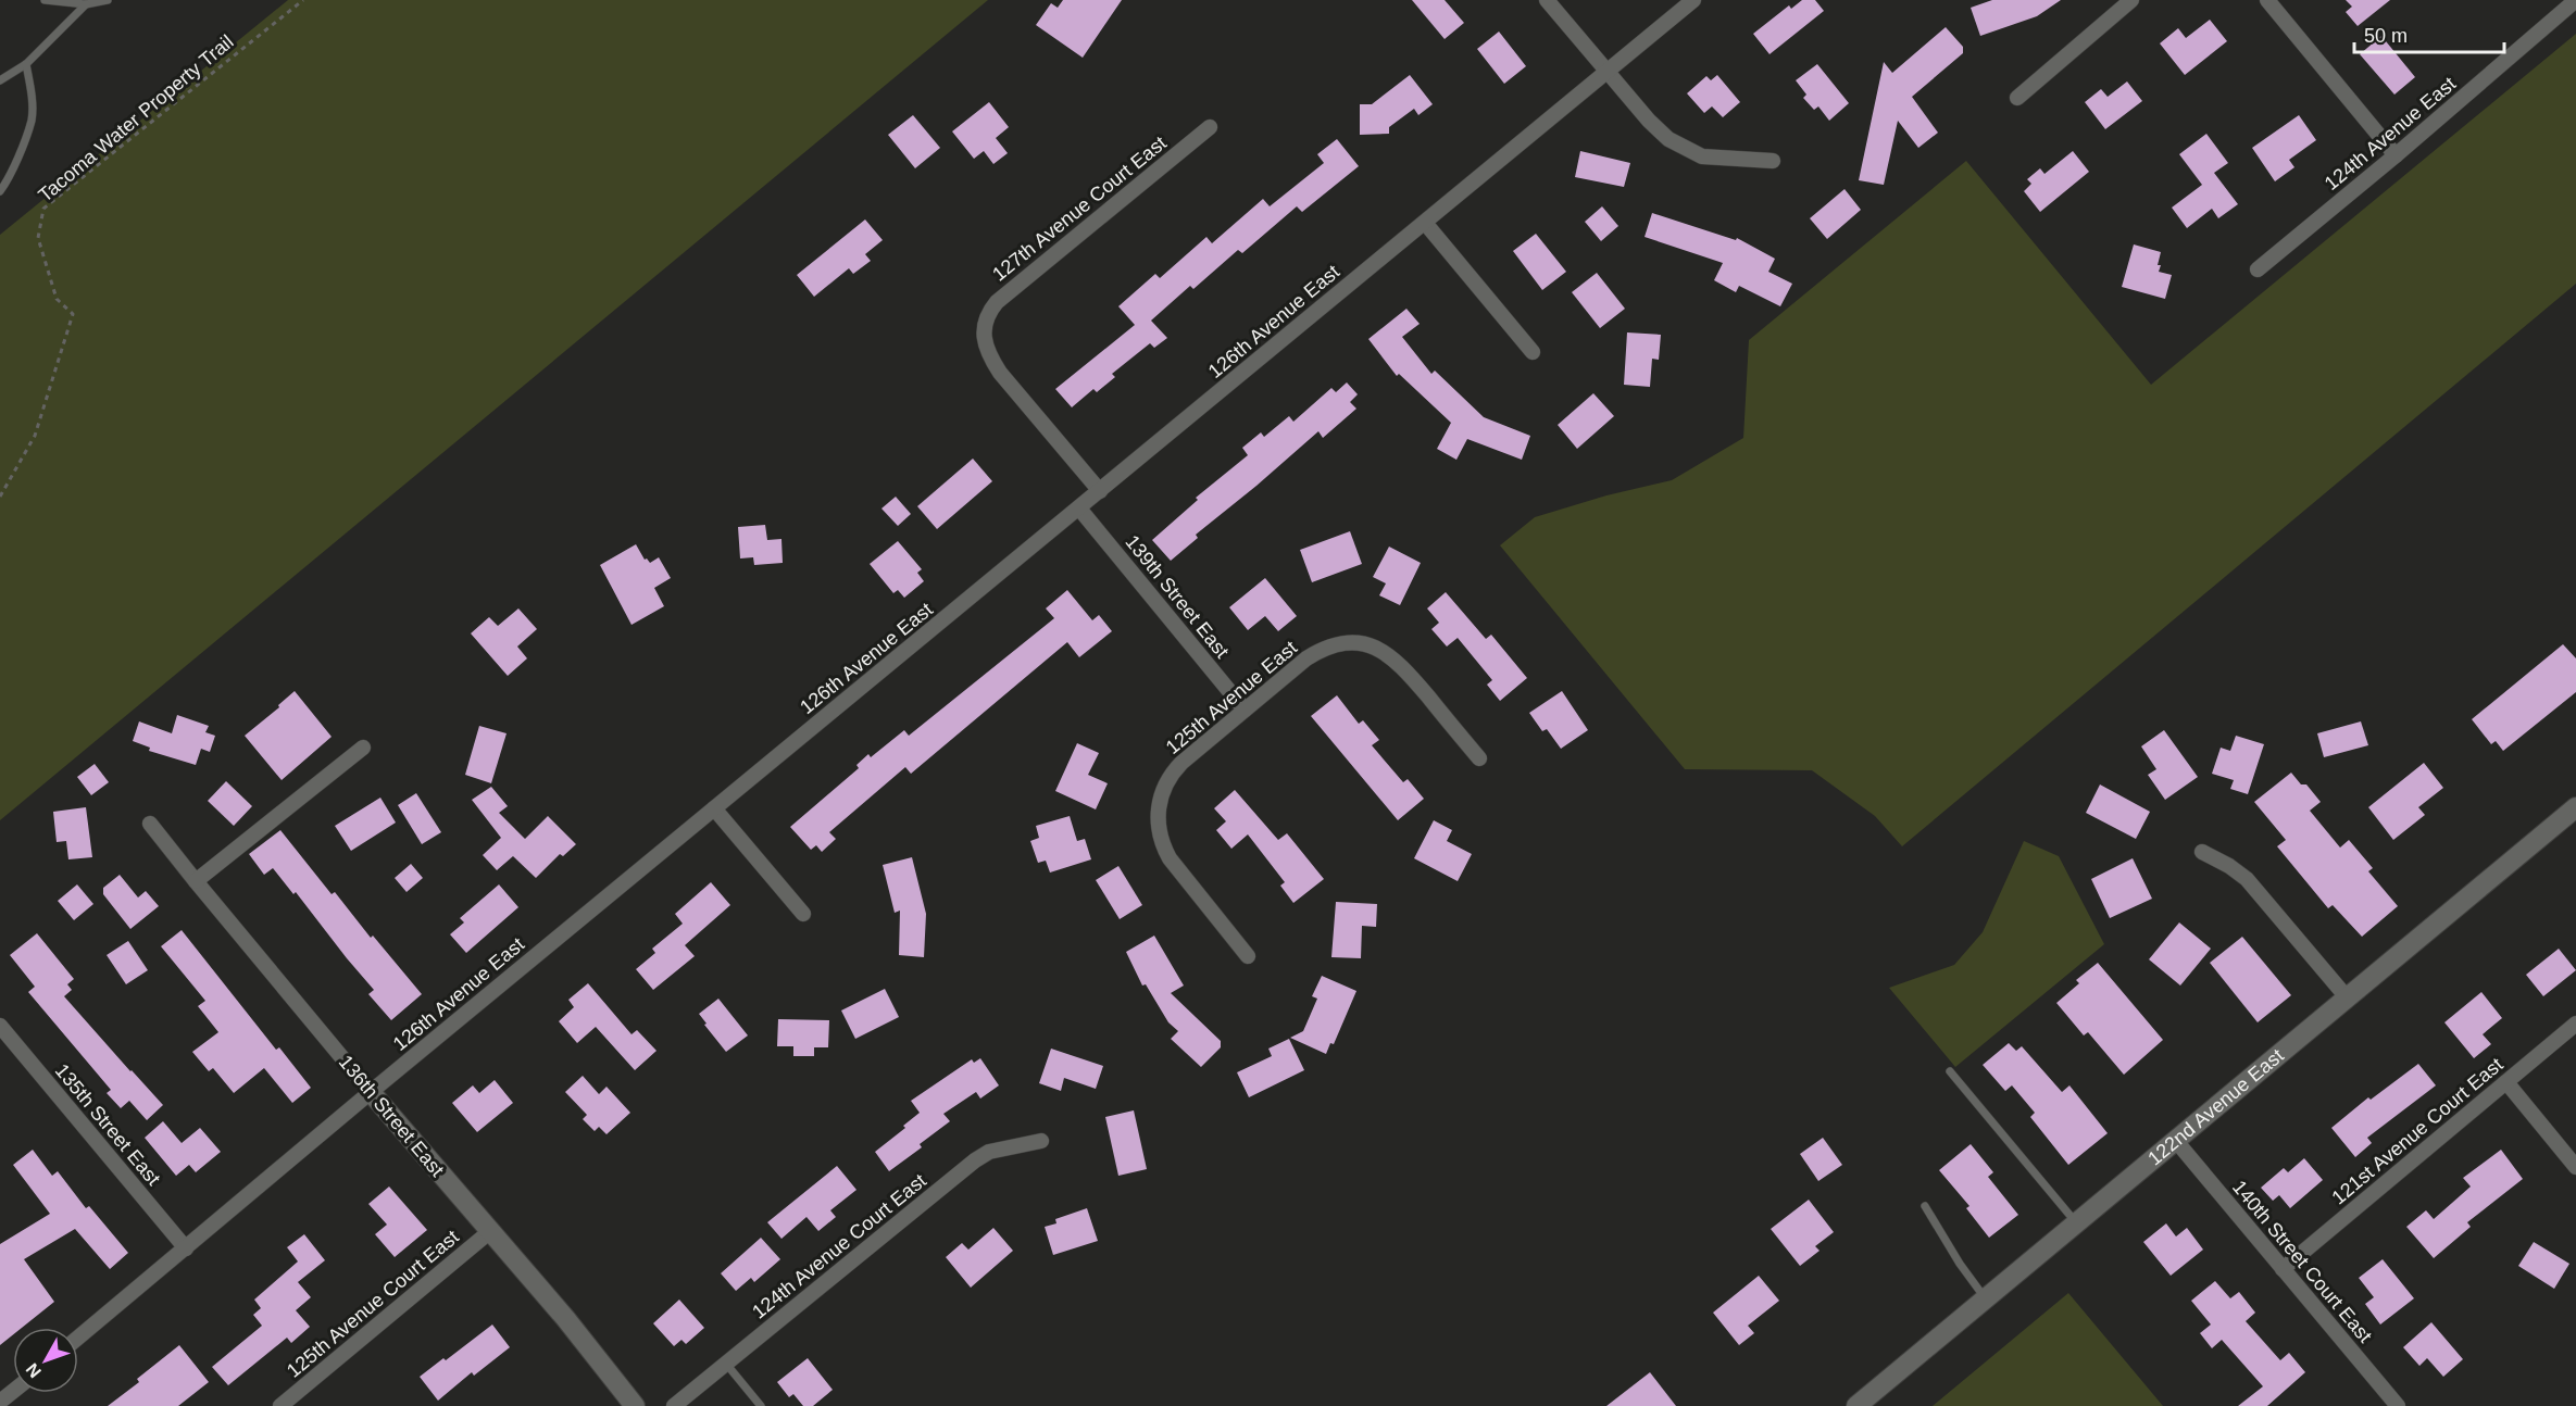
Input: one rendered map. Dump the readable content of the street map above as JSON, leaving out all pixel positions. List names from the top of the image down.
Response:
{
  "streets": {
    "main road": ["122nd Avenue East", "136th Street East"],
    "street": [
      "124th Avenue East",
      "127th Avenue Court East",
      "126th Avenue East",
      "139th Street East",
      "125th Avenue East",
      "135th Street East",
      "121st Avenue Court East",
      "124th Avenue Court East",
      "140th Street Court East",
      "125th Avenue Court East"
    ],
    "path": ["Tacoma Water Property Trail"]
  },
  "crossings": [
    ["127th Avenue Court East", "126th Avenue East"],
    ["126th Avenue East", "139th Street East"],
    ["126th Avenue East", "136th Street East"],
    ["126th Avenue East", "135th Street East"],
    ["139th Street East", "125th Avenue East"],
    ["122nd Avenue East", "140th Street Court East"],
    ["136th Street East", "125th Avenue Court East"],
    ["121st Avenue Court East", "140th Street Court East"]
  ],
  "scale_bar": "50 m",
  "north": "bottom left"
}
